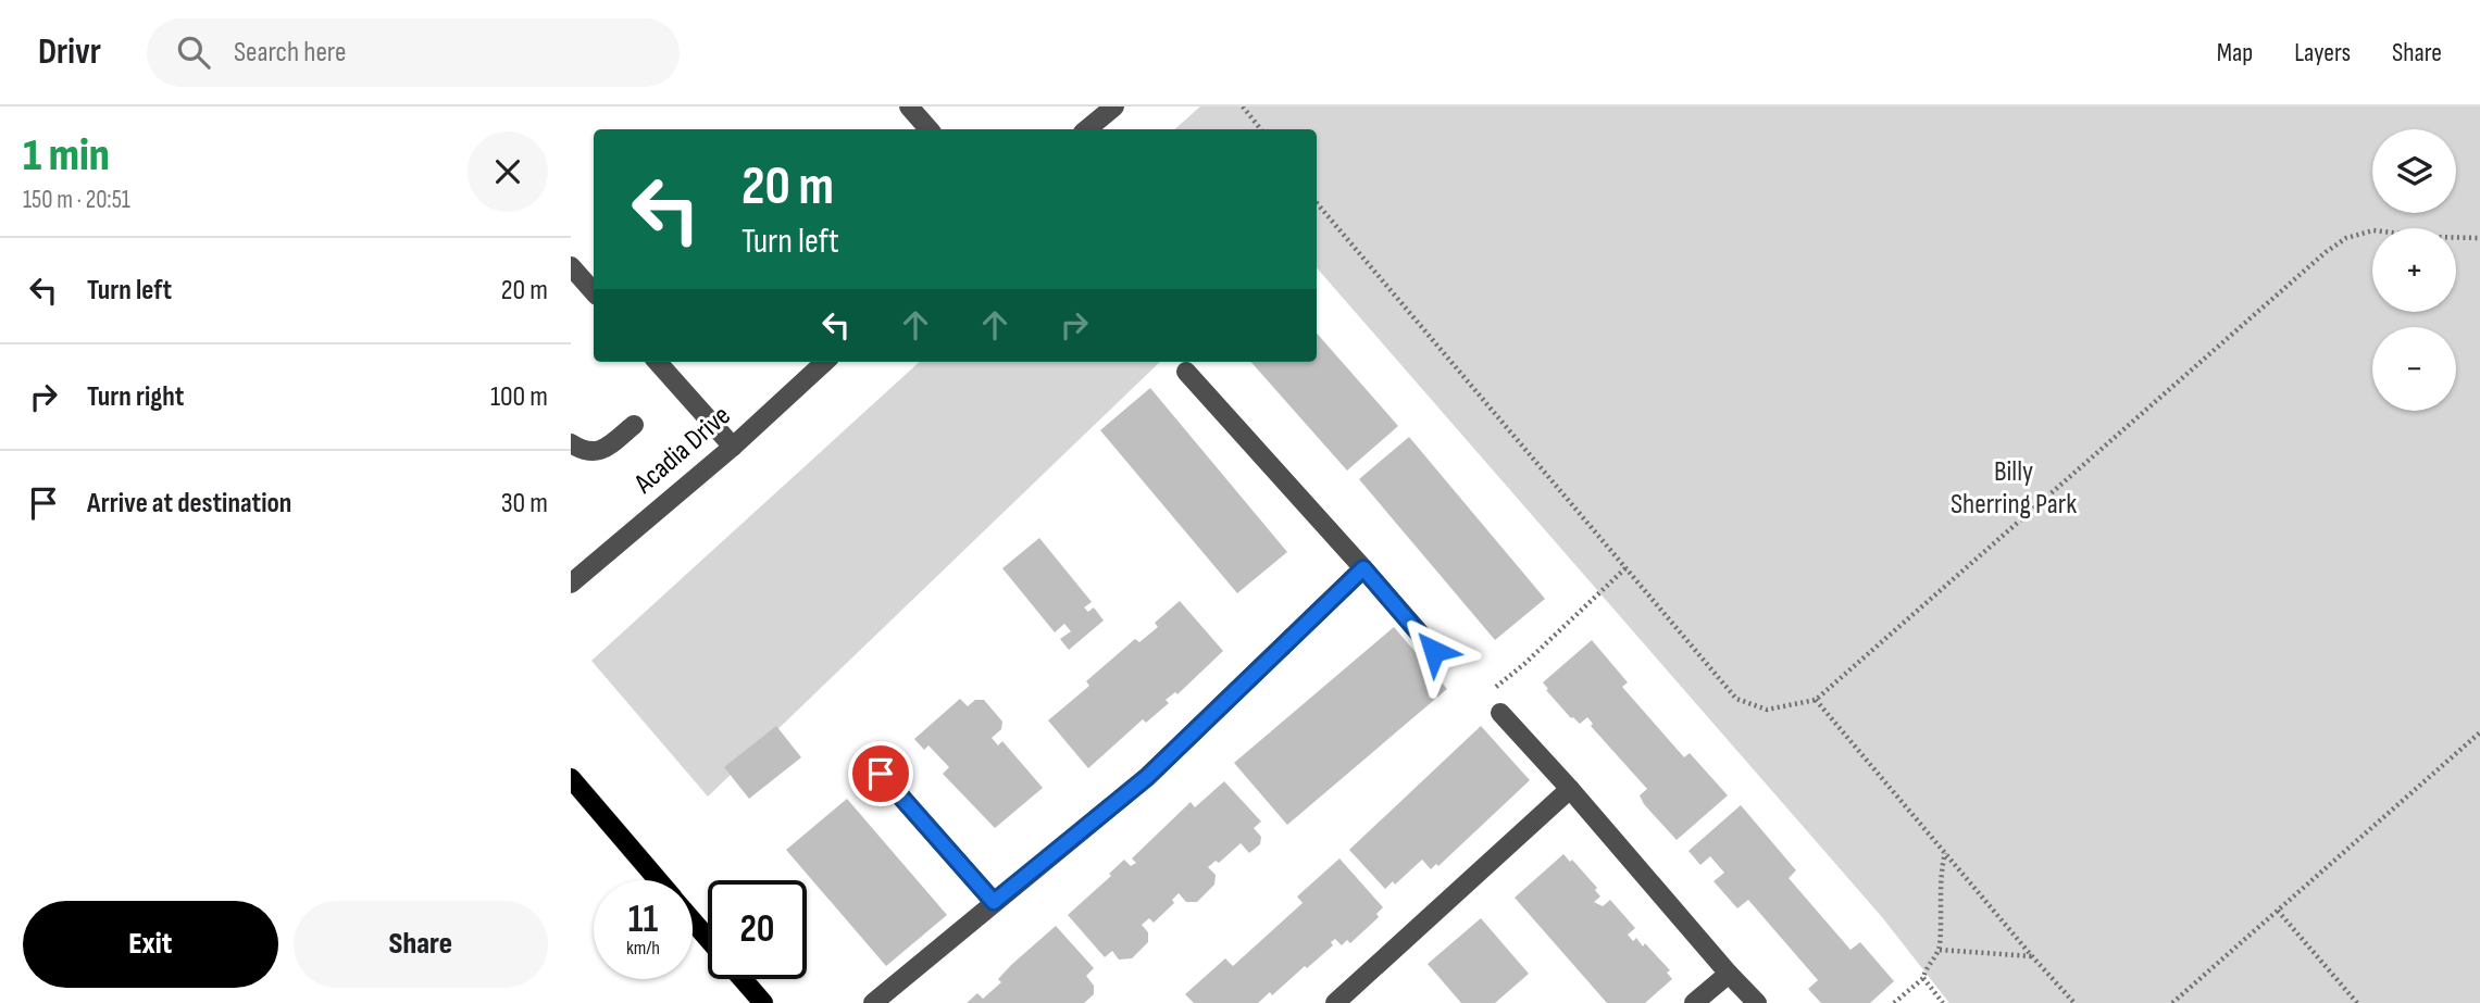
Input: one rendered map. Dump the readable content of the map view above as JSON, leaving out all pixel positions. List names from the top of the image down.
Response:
{
  "streets": {
    "street": ["Acadia Drive"]
  },
  "parks": ["Billy Sherring Park"],
  "page": {
    "header": "Drivr",
    "search": "Search here",
    "nav": ["Map", "Layers", "Share"],
    "heading": ["1 min", "150 m · 20:51"],
    "map_buttons": ["+", "−"],
    "turn": ["20 m", "Turn left"],
    "list": [
      {
        "name": "Turn left",
        "value": "20 m"
      },
      {
        "name": "Turn right",
        "value": "100 m"
      },
      {
        "name": "Arrive at destination",
        "value": "30 m"
      }
    ],
    "speed": "11 km/h",
    "limit": "20",
    "buttons": ["Exit", "Share"]
  }
}
